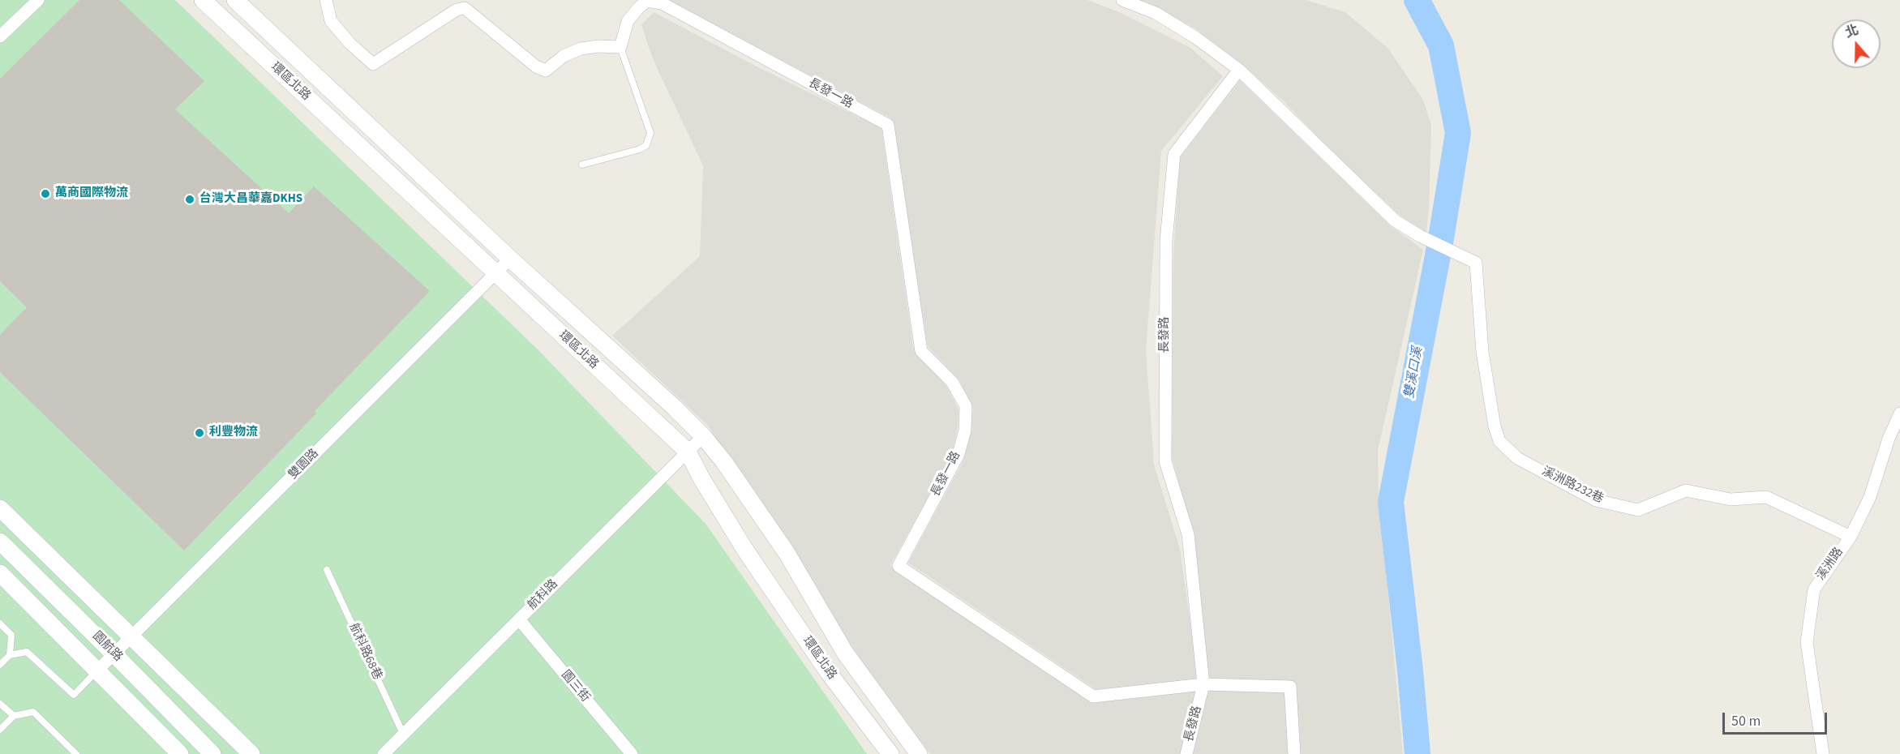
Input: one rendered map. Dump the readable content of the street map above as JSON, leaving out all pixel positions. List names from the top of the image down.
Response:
{
  "streets": {
    "street": [
      "環區北路",
      "長發一路",
      "長發路",
      "雙園路",
      "溪洲路232巷",
      "溪洲路",
      "航科路",
      "園航路",
      "園三街"
    ],
    "lane": ["航科路68巷"]
  },
  "crossings": [
    ["環區北路", "雙園路"],
    ["環區北路", "航科路"],
    ["長發一路", "長發路"],
    ["長發路", "溪洲路232巷"],
    ["雙園路", "園航路"],
    ["溪洲路232巷", "溪洲路"],
    ["航科路", "航科路68巷"],
    ["航科路", "園三街"]
  ],
  "water": ["雙溪口溪"],
  "places": ["萬商國際物流", "台灣大昌華嘉DKHS", "利豐物流"],
  "scale_bar": "50 m",
  "north": "top"
}
